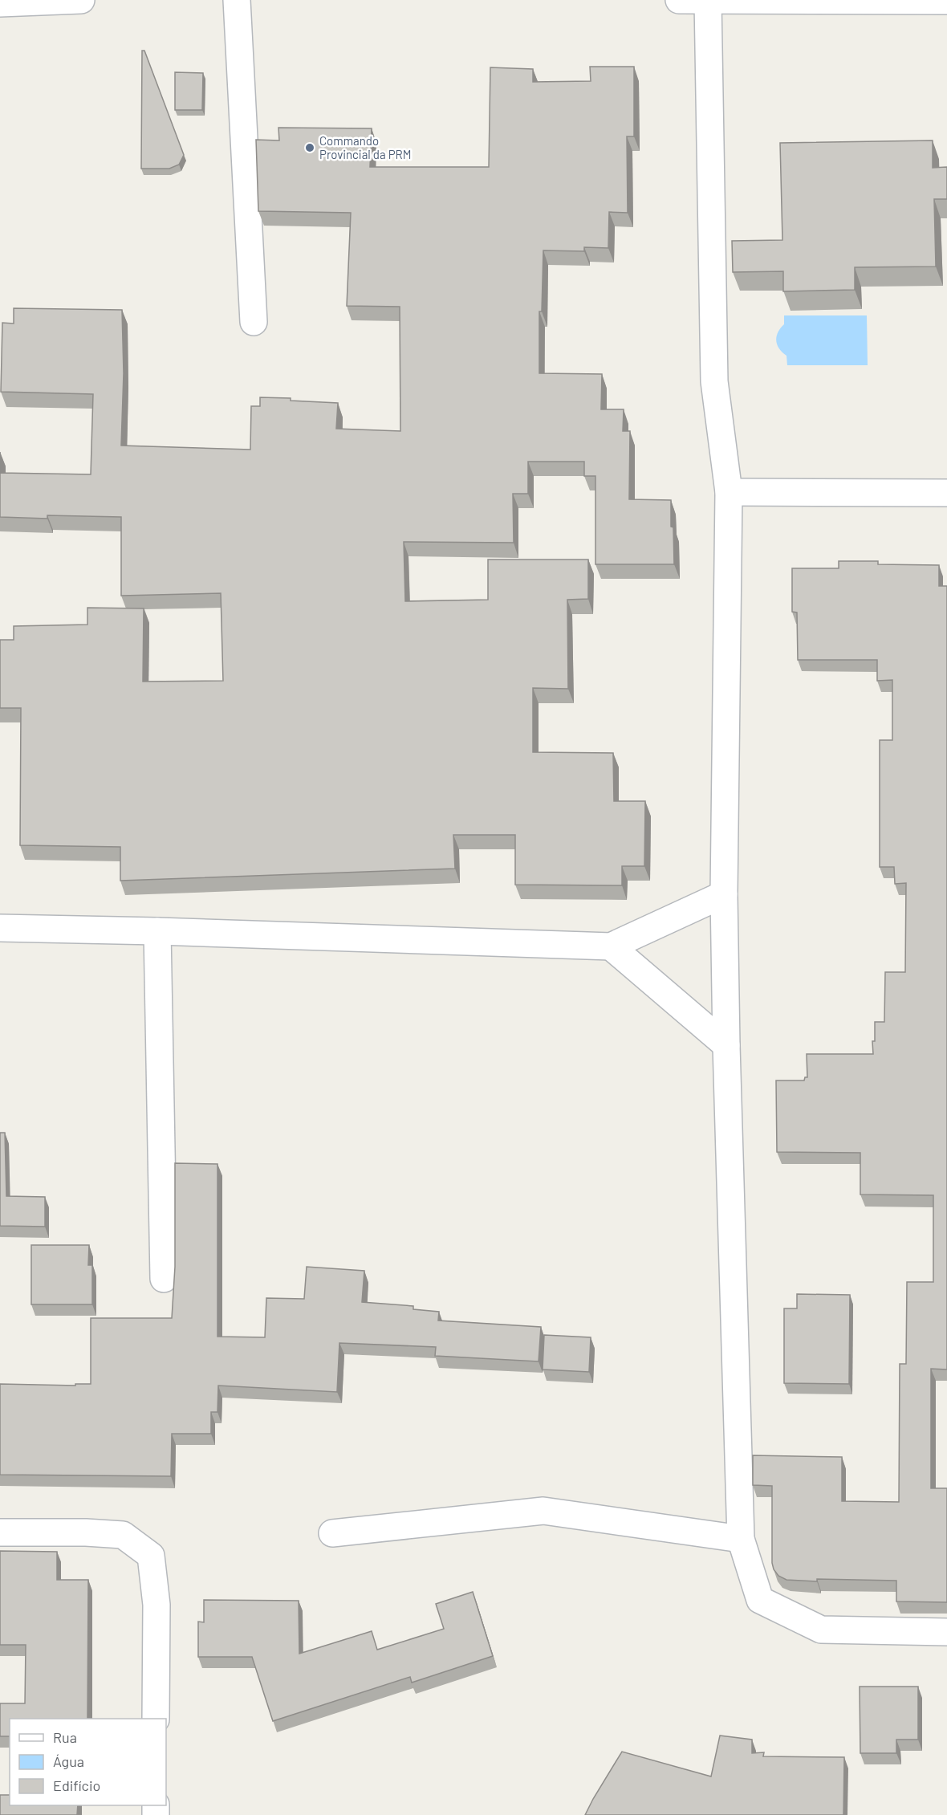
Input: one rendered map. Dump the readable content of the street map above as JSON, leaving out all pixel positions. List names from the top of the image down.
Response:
{
  "places": ["Commando Provincial da PRM"],
  "legend": ["Rua", "Água", "Edifício"]
}
